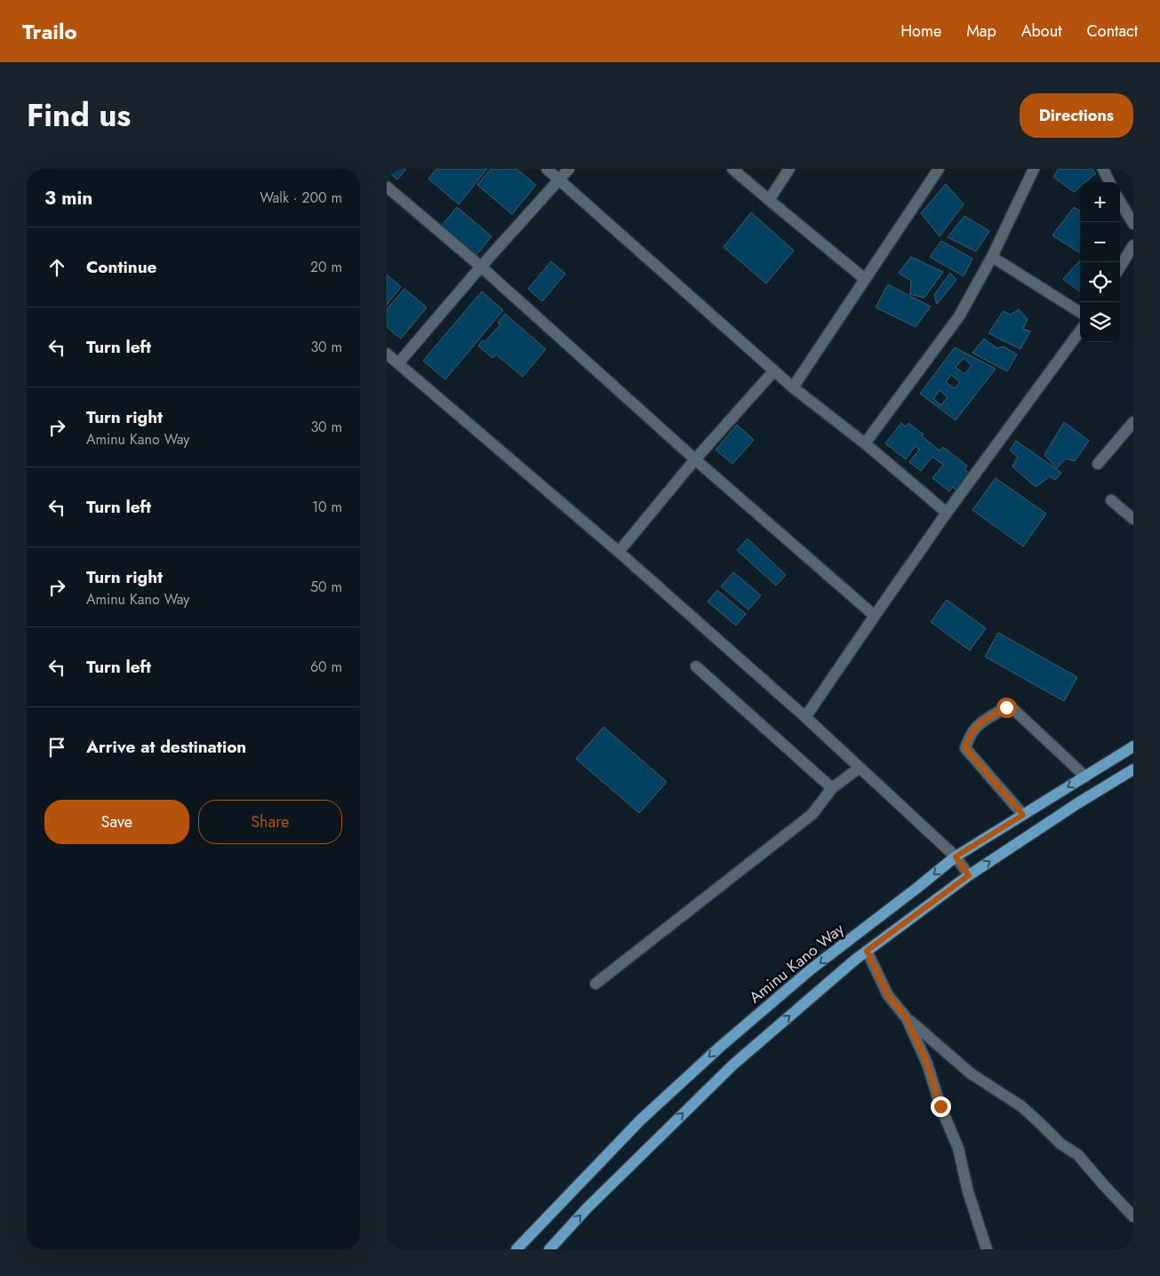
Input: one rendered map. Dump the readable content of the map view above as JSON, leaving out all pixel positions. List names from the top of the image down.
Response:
{
  "streets": {
    "main road": ["Aminu Kano Way"]
  },
  "page": {
    "header": "Trailo",
    "nav": [
      "Home",
      "Map",
      "About",
      "Contact"
    ],
    "title": "Find us",
    "buttons": [
      "Directions",
      ["Save", "Share"]
    ],
    "heading": ["3 min", "Walk · 200 m"],
    "map_buttons": ["+", "−"],
    "list": [
      ["Continue", "20 m"],
      ["Turn left", "30 m"],
      ["Turn right", "Aminu Kano Way", "30 m"],
      ["Turn left", "10 m"],
      ["Turn right", "Aminu Kano Way", "50 m"],
      ["Turn left", "60 m"],
      "Arrive at destination"
    ]
  }
}
